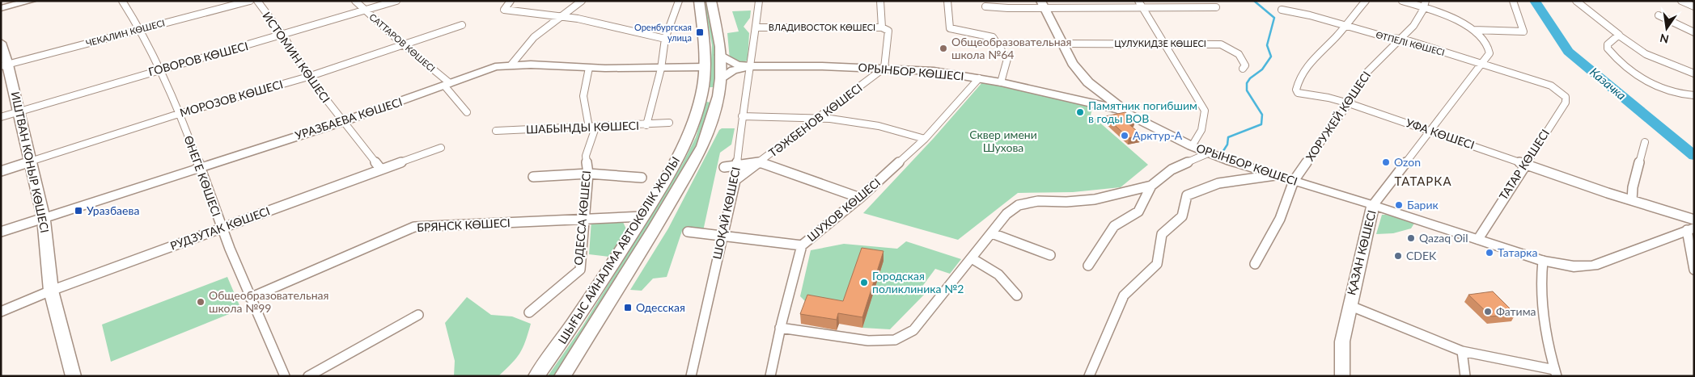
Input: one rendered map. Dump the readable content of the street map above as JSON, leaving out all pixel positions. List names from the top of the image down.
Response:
{
  "streets": {
    "main road": ["ШЫҒЫС АЙНАЛМА АВТОКӨЛІК ЖОЛЫ"],
    "street": [
      "ВЛАДИВОСТОК КӨШЕСІ",
      "ЧЕКАЛИН КӨШЕСІ",
      "САТТАРОВ КӨШЕСІ",
      "ЦУЛУКИДЗЕ КӨШЕСІ",
      "ӨТПЕЛІ КӨШЕСІ",
      "ИСТОМИН КӨШЕСІ",
      "ГОВОРОВ КӨШЕСІ",
      "ОРЫНБОР КӨШЕСІ",
      "МОРОЗОВ КӨШЕСІ",
      "ХОРУЖЕЙ КӨШЕСІ",
      "УРАЗБАЕВА КӨШЕСІ",
      "ТӘЖБЕНОВ КӨШЕСІ",
      "ШАБЫНДЫ КӨШЕСІ",
      "УФА КӨШЕСІ",
      "ИШТВАН КОНЫР КӨШЕСІ",
      "ТАТАР КӨШЕСІ",
      "ӨНЕГЕ КӨШЕСІ",
      "ШУХОВ КӨШЕСІ",
      "ШОҚАЙ КӨШЕСІ",
      "ОДЕССА КӨШЕСІ",
      "БРЯНСК КӨШЕСІ",
      "РУДЗУТАК КӨШЕСІ",
      "ҚАЗАН КӨШЕСІ"
    ]
  },
  "crossings": [
    ["ВЛАДИВОСТОК КӨШЕСІ", "ШОҚАЙ КӨШЕСІ"],
    ["ЧЕКАЛИН КӨШЕСІ", "ИШТВАН КОНЫР КӨШЕСІ"],
    ["ЧЕКАЛИН КӨШЕСІ", "ӨНЕГЕ КӨШЕСІ"],
    ["САТТАРОВ КӨШЕСІ", "ГОВОРОВ КӨШЕСІ"],
    ["САТТАРОВ КӨШЕСІ", "МОРОЗОВ КӨШЕСІ"],
    ["САТТАРОВ КӨШЕСІ", "УРАЗБАЕВА КӨШЕСІ"],
    ["ӨТПЕЛІ КӨШЕСІ", "ХОРУЖЕЙ КӨШЕСІ"],
    ["ӨТПЕЛІ КӨШЕСІ", "УФА КӨШЕСІ"],
    ["ӨТПЕЛІ КӨШЕСІ", "ТАТАР КӨШЕСІ"],
    ["ӨТПЕЛІ КӨШЕСІ", "ҚАЗАН КӨШЕСІ"],
    ["ИСТОМИН КӨШЕСІ", "ГОВОРОВ КӨШЕСІ"],
    ["ИСТОМИН КӨШЕСІ", "МОРОЗОВ КӨШЕСІ"],
    ["ИСТОМИН КӨШЕСІ", "УРАЗБАЕВА КӨШЕСІ"],
    ["ИСТОМИН КӨШЕСІ", "РУДЗУТАК КӨШЕСІ"],
    ["ГОВОРОВ КӨШЕСІ", "ИШТВАН КОНЫР КӨШЕСІ"],
    ["ГОВОРОВ КӨШЕСІ", "ӨНЕГЕ КӨШЕСІ"],
    ["ОРЫНБОР КӨШЕСІ", "ХОРУЖЕЙ КӨШЕСІ"],
    ["ОРЫНБОР КӨШЕСІ", "ТӘЖБЕНОВ КӨШЕСІ"],
    ["ОРЫНБОР КӨШЕСІ", "УФА КӨШЕСІ"],
    ["ОРЫНБОР КӨШЕСІ", "ТАТАР КӨШЕСІ"],
    ["ОРЫНБОР КӨШЕСІ", "ШУХОВ КӨШЕСІ"],
    ["ОРЫНБОР КӨШЕСІ", "ШОҚАЙ КӨШЕСІ"],
    ["ОРЫНБОР КӨШЕСІ", "ҚАЗАН КӨШЕСІ"],
    ["МОРОЗОВ КӨШЕСІ", "ИШТВАН КОНЫР КӨШЕСІ"],
    ["МОРОЗОВ КӨШЕСІ", "ӨНЕГЕ КӨШЕСІ"],
    ["ХОРУЖЕЙ КӨШЕСІ", "УФА КӨШЕСІ"],
    ["ХОРУЖЕЙ КӨШЕСІ", "ҚАЗАН КӨШЕСІ"],
    ["УРАЗБАЕВА КӨШЕСІ", "ИШТВАН КОНЫР КӨШЕСІ"],
    ["УРАЗБАЕВА КӨШЕСІ", "ӨНЕГЕ КӨШЕСІ"],
    ["УРАЗБАЕВА КӨШЕСІ", "ОДЕССА КӨШЕСІ"],
    ["УРАЗБАЕВА КӨШЕСІ", "ШЫҒЫС АЙНАЛМА АВТОКӨЛІК ЖОЛЫ"],
    ["ТӘЖБЕНОВ КӨШЕСІ", "ШОҚАЙ КӨШЕСІ"],
    ["ШАБЫНДЫ КӨШЕСІ", "ОДЕССА КӨШЕСІ"],
    ["УФА КӨШЕСІ", "ТАТАР КӨШЕСІ"],
    ["УФА КӨШЕСІ", "ҚАЗАН КӨШЕСІ"],
    ["ИШТВАН КОНЫР КӨШЕСІ", "РУДЗУТАК КӨШЕСІ"],
    ["ӨНЕГЕ КӨШЕСІ", "БРЯНСК КӨШЕСІ"],
    ["ӨНЕГЕ КӨШЕСІ", "РУДЗУТАК КӨШЕСІ"],
    ["ОДЕССА КӨШЕСІ", "БРЯНСК КӨШЕСІ"],
    ["БРЯНСК КӨШЕСІ", "ШЫҒЫС АЙНАЛМА АВТОКӨЛІК ЖОЛЫ"]
  ],
  "districts": ["ТАТАРКА"],
  "water": ["Казачка"],
  "parks": ["Сквер имени Шухова"],
  "places": {
    "transit": ["Оренбургская улица", "Уразбаева", "Одесская"],
    "other": [
      "Общеобразовательная школа №64",
      "Памятник погибшим в годы ВОВ",
      "Арктур-А",
      "Ozon",
      "Барик",
      "Qazaq Oil",
      "Татарка",
      "CDEK",
      "Городская поликлиника №2",
      "Общеобразовательная школа №99",
      "Фатима"
    ]
  },
  "north": "bottom"
}
